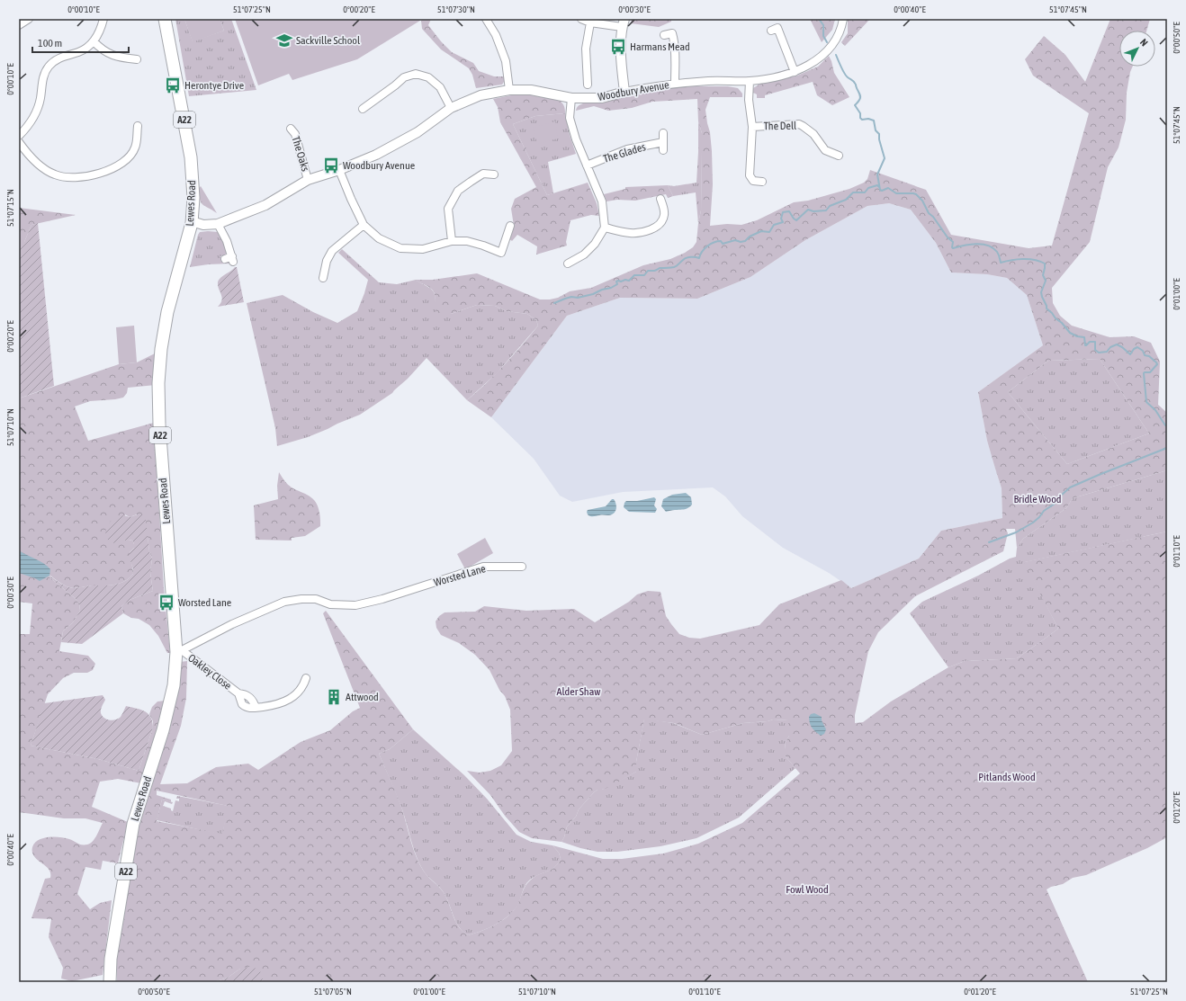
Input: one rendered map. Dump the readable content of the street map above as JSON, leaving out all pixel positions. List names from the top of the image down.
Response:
{
  "streets": {
    "highway": ["A22", "Lewes Road"],
    "street": [
      "Woodbury Avenue",
      "The Dell",
      "The Glades",
      "The Oaks",
      "Worsted Lane",
      "Oakley Close"
    ]
  },
  "crossings": [
    ["Woodbury Avenue", "The Dell"],
    ["Woodbury Avenue", "The Oaks"],
    ["Woodbury Avenue", "Lewes Road"],
    ["Lewes Road", "Worsted Lane"],
    ["Lewes Road", "Oakley Close"],
    ["Worsted Lane", "Oakley Close"]
  ],
  "parks": [
    "Bridle Wood",
    "Alder Shaw",
    "Pitlands Wood",
    "Fowl Wood"
  ],
  "places": {
    "school or university": ["Sackville School"],
    "bus stop": [
      "Harmans Mead",
      "Herontye Drive",
      "Woodbury Avenue",
      "Worsted Lane"
    ],
    "building": ["Attwood"]
  },
  "scale_bar": "100 m",
  "north": "top right",
  "coordinates": [
    "0°00'10\"E",
    "51°07'25\"N",
    "0°00'20\"E",
    "51°07'30\"N",
    "0°00'30\"E",
    "0°00'40\"E",
    "51°07'45\"N",
    "0°00'50\"E",
    "51°07'15\"N",
    "0°01'00\"E",
    "51°07'10\"N",
    "0°01'10\"E",
    "0°01'20\"E",
    "51°07'05\"N"
  ]
}
